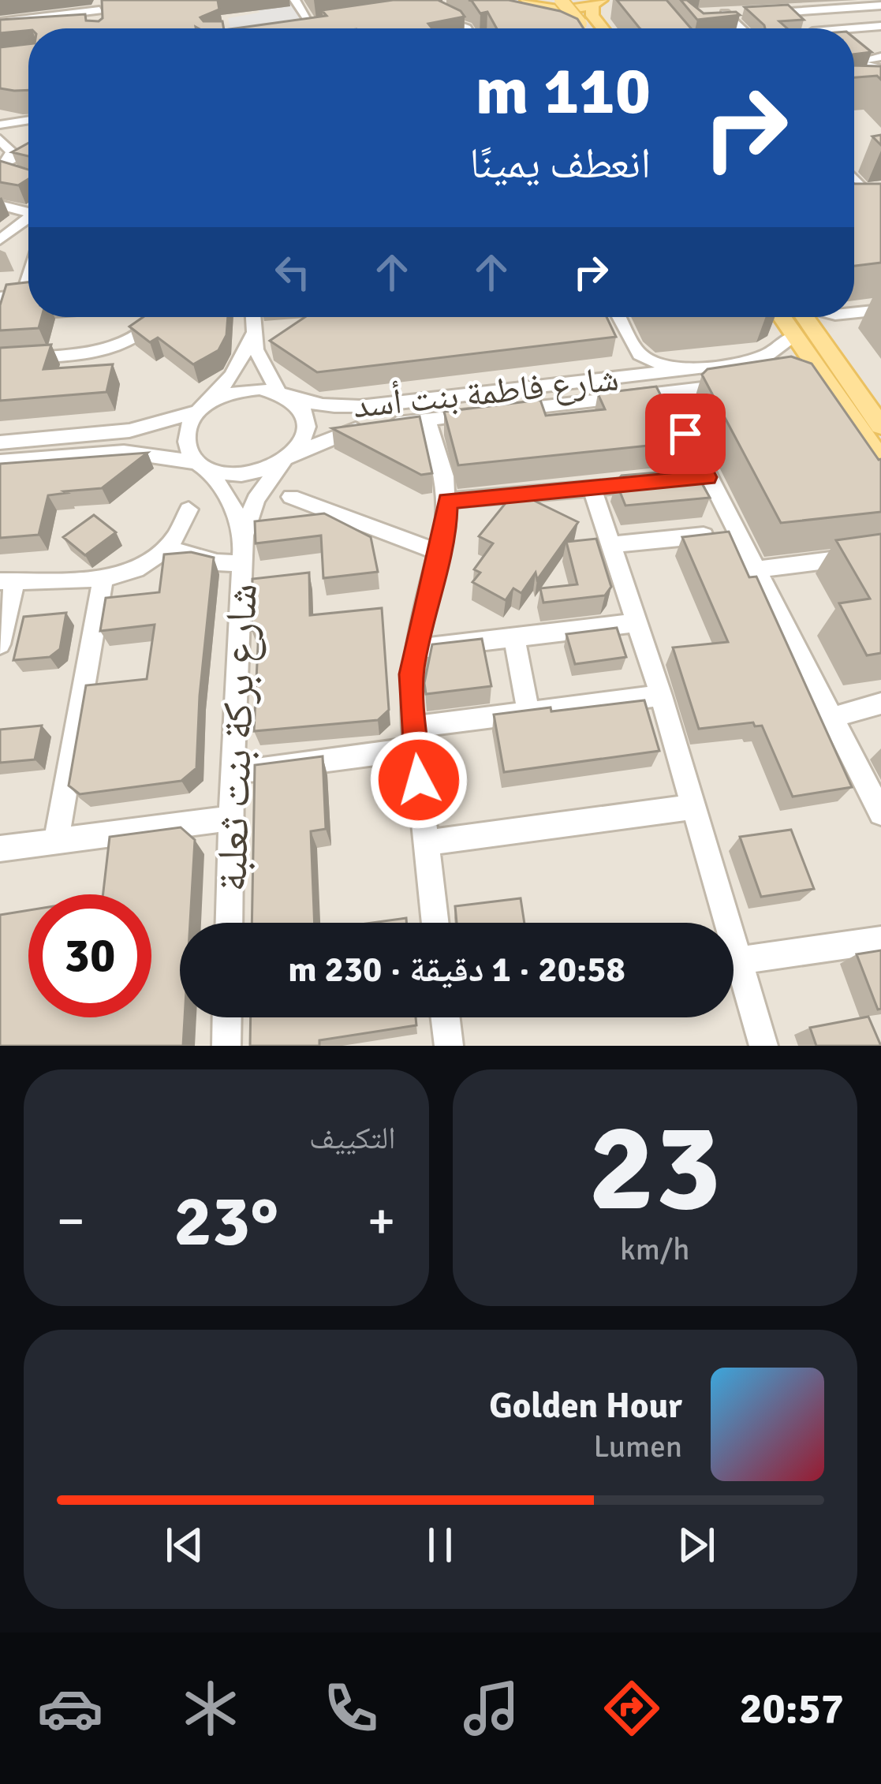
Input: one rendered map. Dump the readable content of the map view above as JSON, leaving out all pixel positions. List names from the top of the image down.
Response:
{
  "streets": {
    "street": ["شارع فاطمة بنت أسد", "شارع بركة بنت ثعلبة"]
  },
  "crossings": [
    ["شارع فاطمة بنت أسد", "شارع بركة بنت ثعلبة"]
  ],
  "page": {
    "turn": ["110 m", "انعطف يمينًا"],
    "limit": "30",
    "trip": "20:58 · 1 دقيقة · 230 m",
    "tile": [
      ["23", "km/h"],
      "التكييف"
    ],
    "heat": ["−", "23°", "+"],
    "song": ["Golden Hour", "Lumen"],
    "tabs": "20:57"
  }
}
